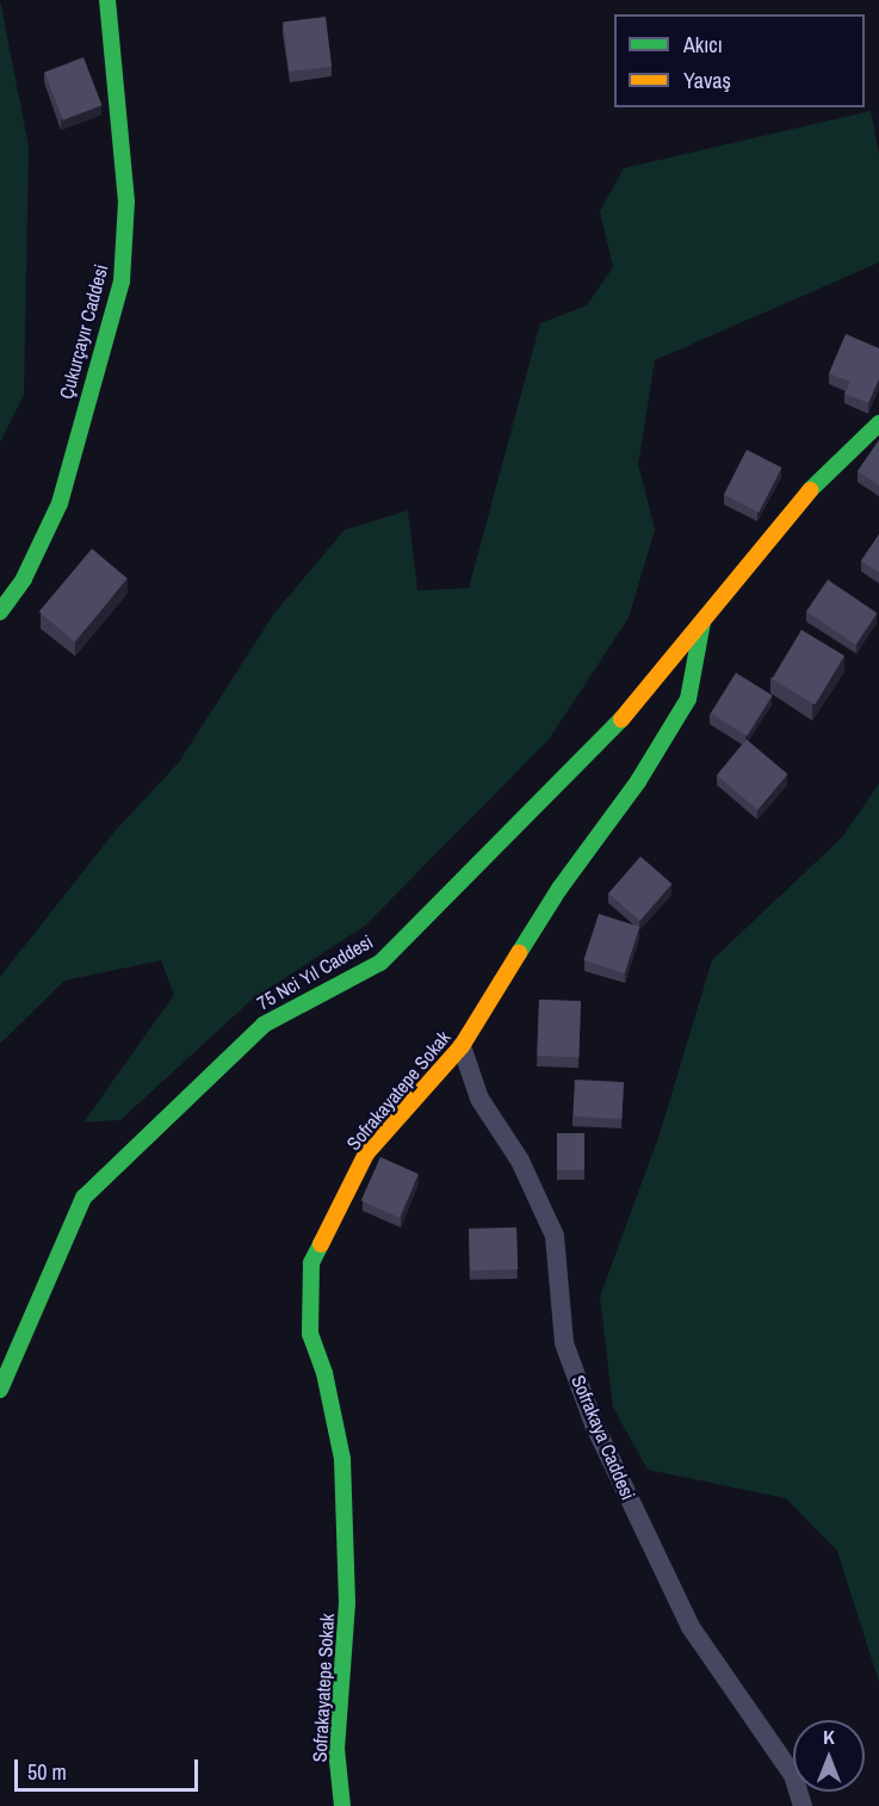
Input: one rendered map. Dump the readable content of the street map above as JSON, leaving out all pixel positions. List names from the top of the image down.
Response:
{
  "streets": {
    "street": [
      "Çukurçayır Caddesi",
      "75 Nci Yıl Caddesi",
      "Sofrakayatepe Sokak",
      "Sofrakaya Caddesi"
    ]
  },
  "crossings": [
    ["75 Nci Yıl Caddesi", "Sofrakayatepe Sokak"],
    ["Sofrakayatepe Sokak", "Sofrakaya Caddesi"]
  ],
  "legend": ["Akıcı", "Yavaş"],
  "scale_bar": "50 m",
  "north": "top"
}
